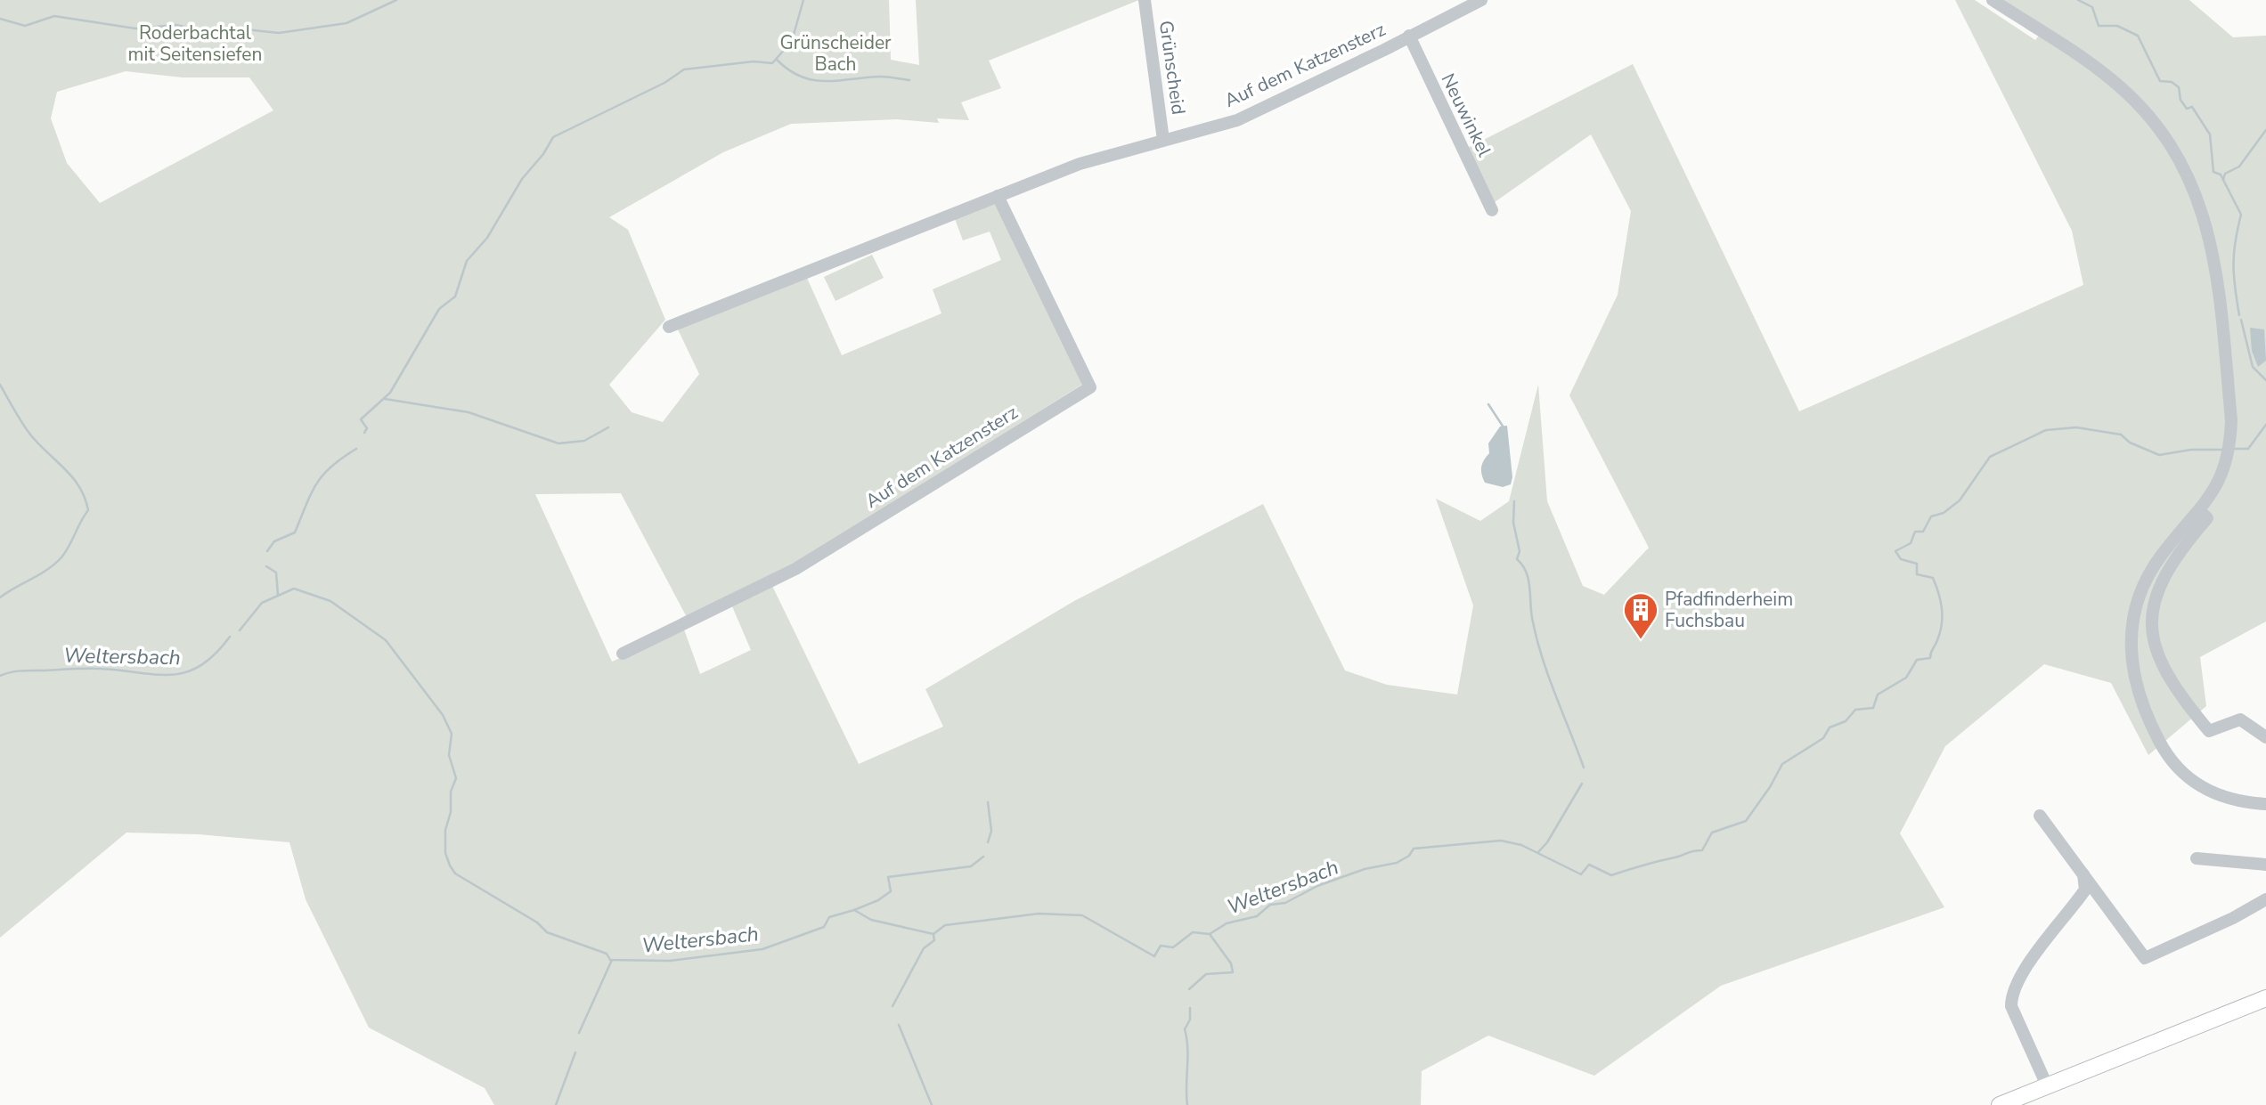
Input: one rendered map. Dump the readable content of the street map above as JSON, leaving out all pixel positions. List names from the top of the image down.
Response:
{
  "streets": {
    "street": ["Auf dem Katzensterz", "Grünscheid", "Neuwinkel"]
  },
  "crossings": [
    ["Auf dem Katzensterz", "Grünscheid"],
    ["Auf dem Katzensterz", "Neuwinkel"]
  ],
  "water": ["Weltersbach"],
  "parks": ["Roderbachtal mit Seitensiefen", "Grünscheider Bach"],
  "places": {
    "building": ["Pfadfinderheim Fuchsbau"]
  }
}
